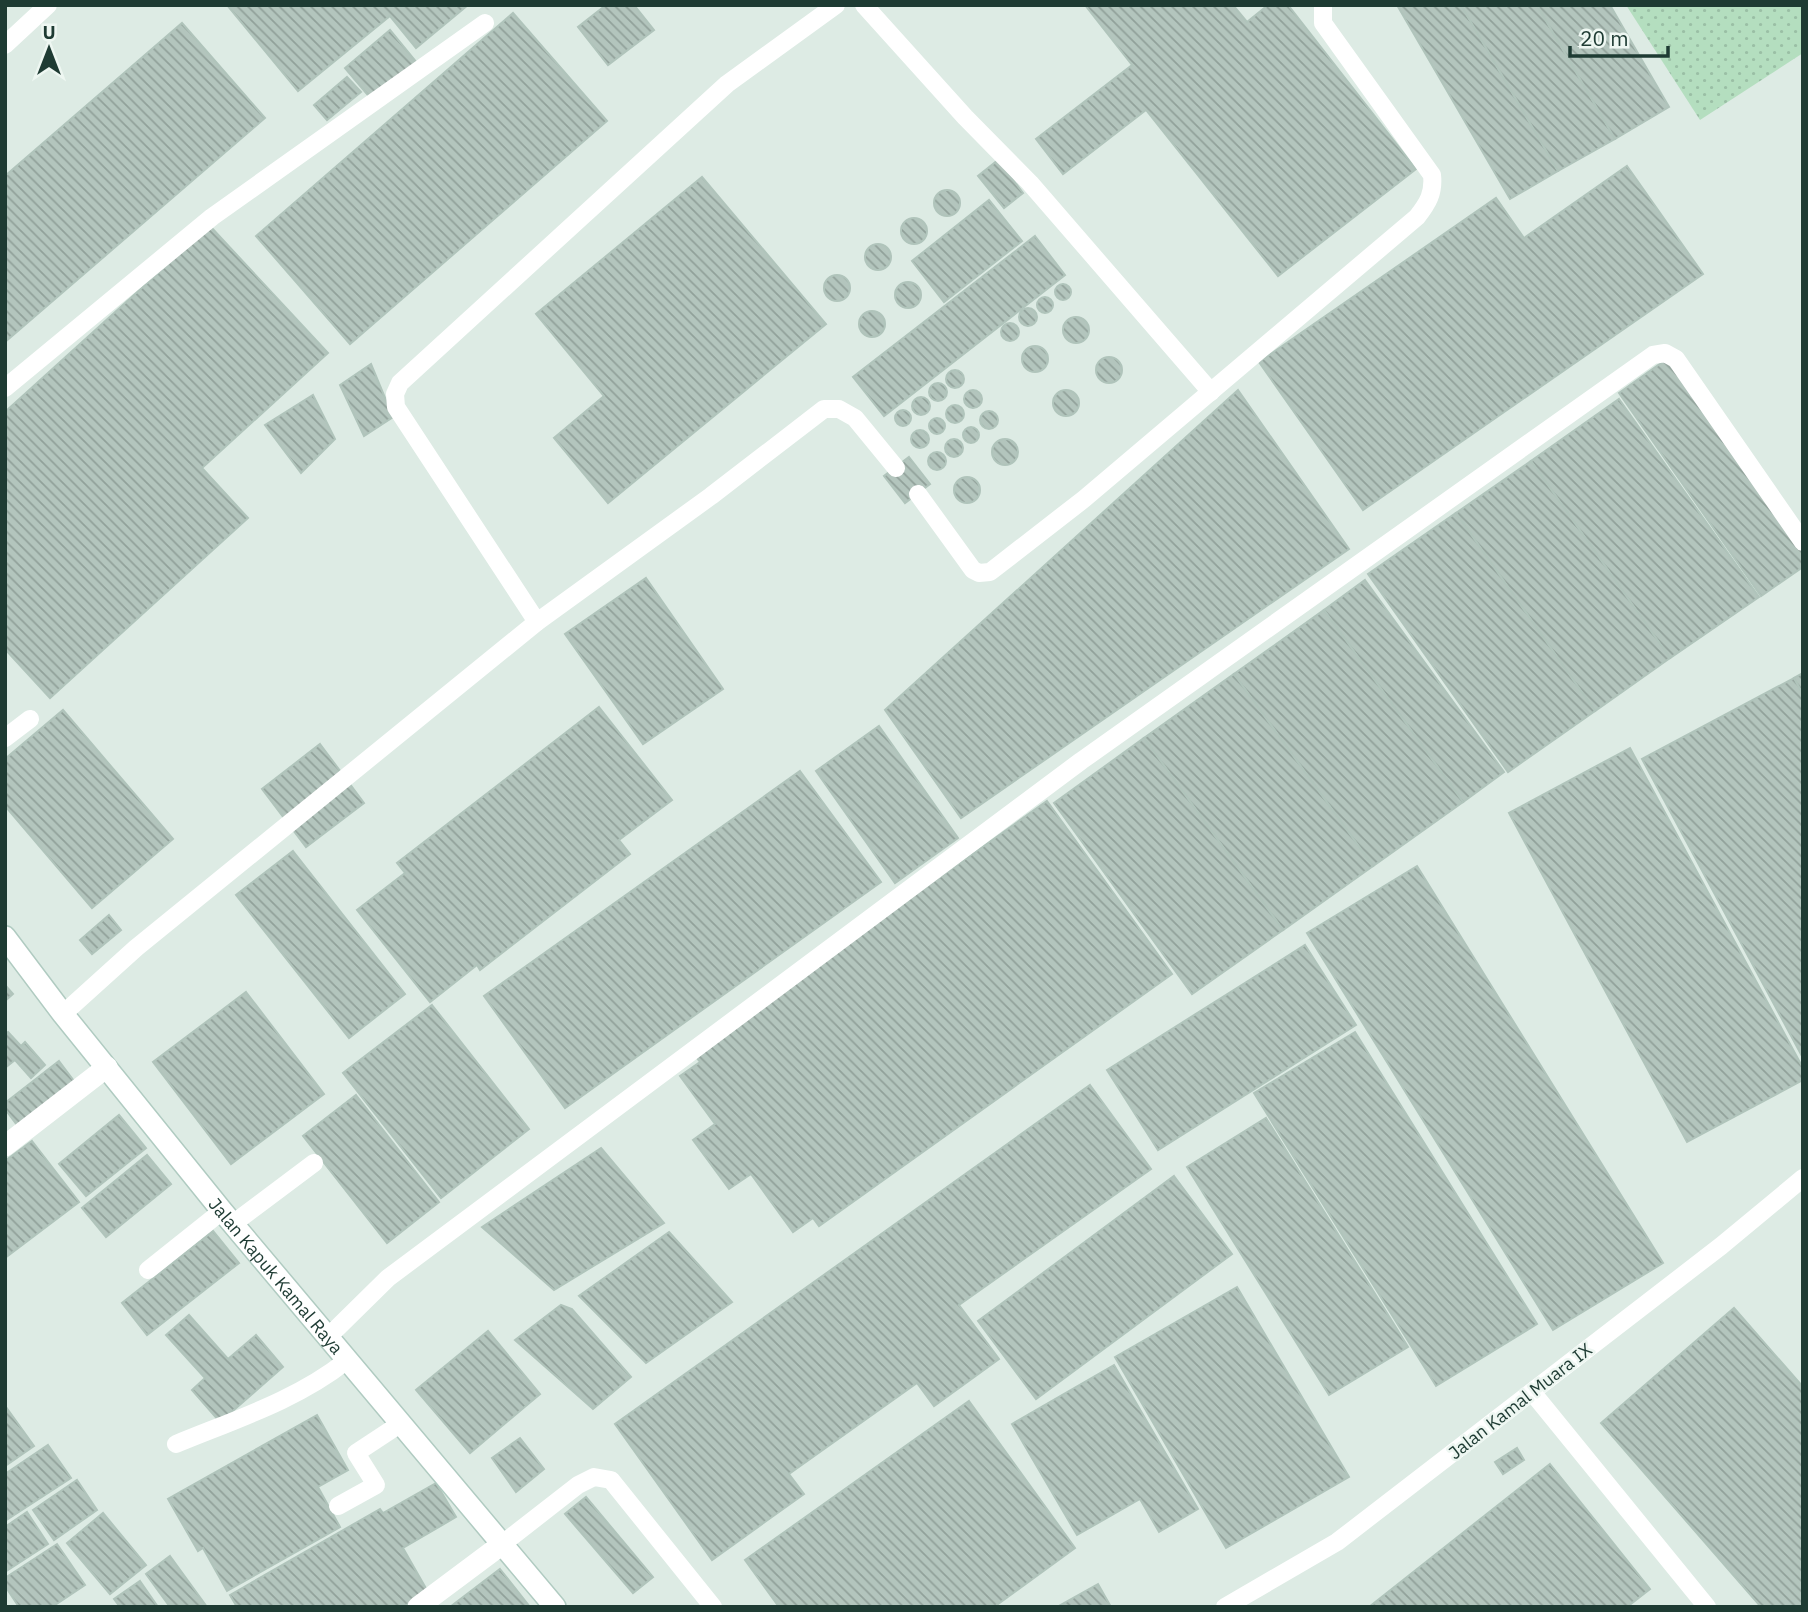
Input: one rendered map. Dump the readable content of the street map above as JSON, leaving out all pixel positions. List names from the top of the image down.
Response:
{
  "streets": {
    "main road": ["Jalan Kapuk Kamal Raya"],
    "lane": ["Jalan Kamal Muara IX"]
  },
  "scale_bar": "20 m",
  "north": "top"
}
